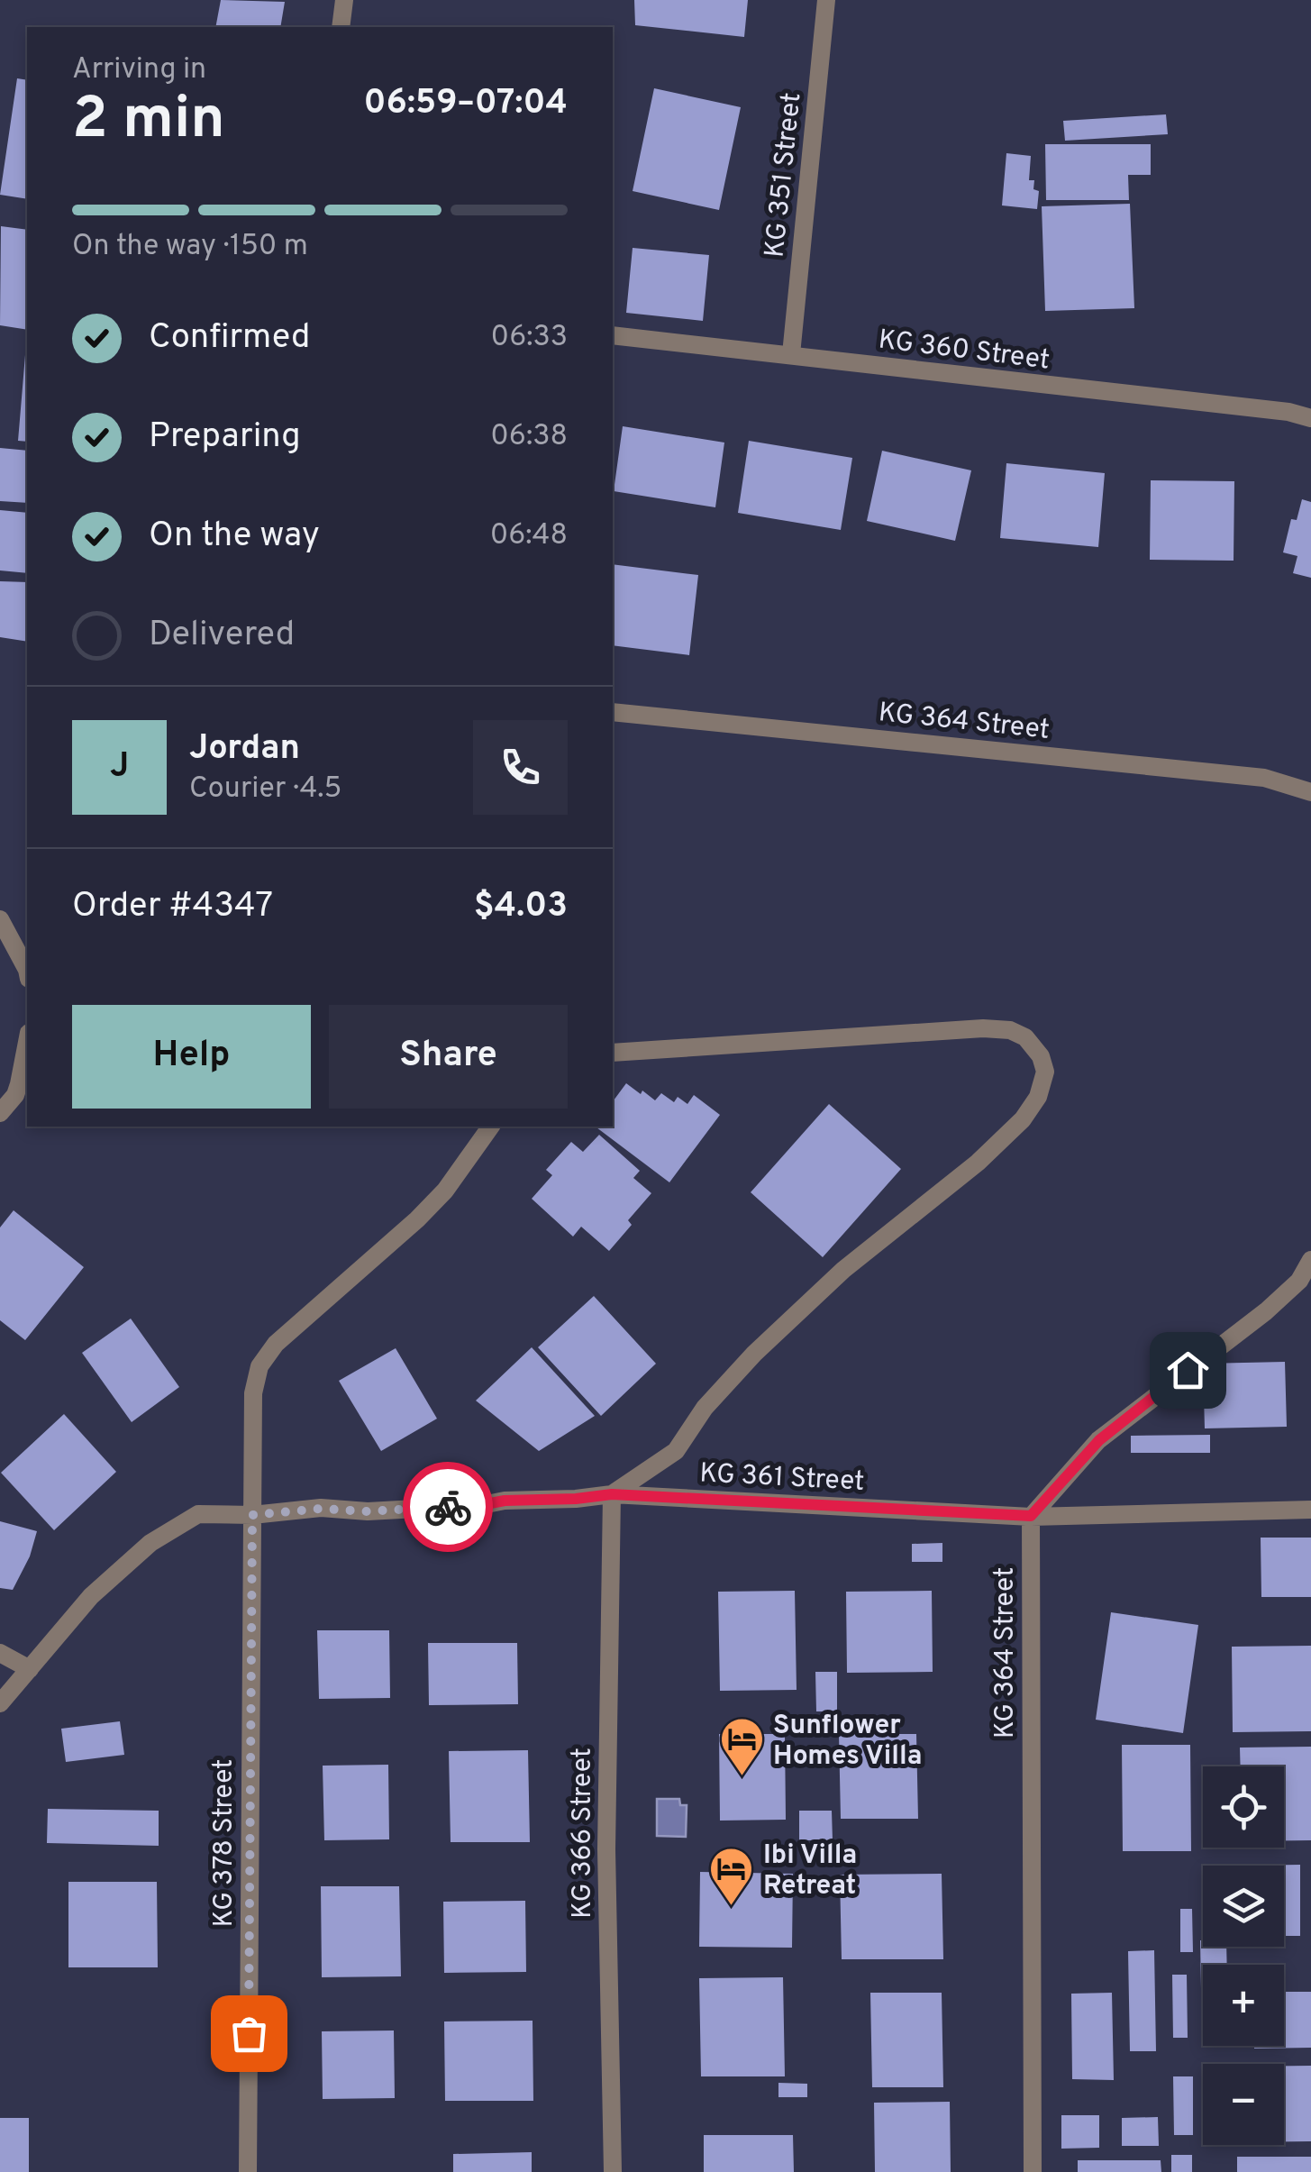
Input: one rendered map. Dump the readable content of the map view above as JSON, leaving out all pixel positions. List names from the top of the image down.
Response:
{
  "streets": {
    "street": [
      "KG 351 Street",
      "KG 360 Street",
      "KG 364 Street",
      "KG 361 Street",
      "KG 366 Street",
      "KG 378 Street"
    ]
  },
  "crossings": [
    ["KG 351 Street", "KG 360 Street"],
    ["KG 364 Street", "KG 361 Street"],
    ["KG 361 Street", "KG 366 Street"],
    ["KG 361 Street", "KG 378 Street"]
  ],
  "places": {
    "hotel": ["Sunflower Homes Villa", "Ibi Villa Retreat"]
  },
  "page": {
    "heading": ["2 min", "Arriving in", "06:59–07:04"],
    "panel": [
      "Jordan",
      "Courier · 4.5",
      "Order #4347",
      "$4.03"
    ],
    "bar": "On the way · 150 m",
    "list": [
      ["Confirmed", "06:33"],
      ["Preparing", "06:38"],
      ["On the way", "06:48"],
      "Delivered"
    ],
    "round": "J",
    "buttons": ["Help", "Share"],
    "map_buttons": ["+", "−"]
  }
}
